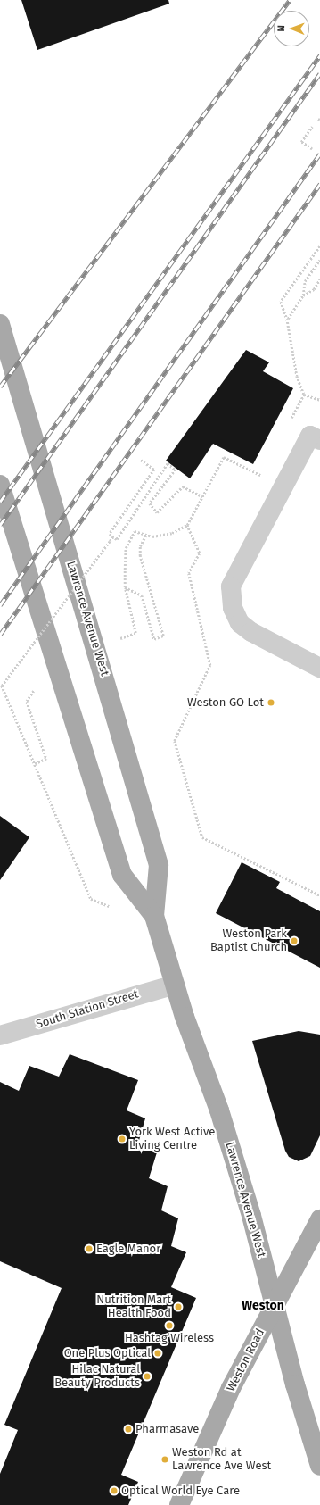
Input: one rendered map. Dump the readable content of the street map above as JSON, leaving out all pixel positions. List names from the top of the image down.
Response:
{
  "streets": {
    "main road": ["Lawrence Avenue West", "Weston Road"],
    "street": ["South Station Street"]
  },
  "crossings": [
    ["Lawrence Avenue West", "South Station Street"],
    ["Lawrence Avenue West", "Weston Road"]
  ],
  "districts": ["Weston"],
  "places": [
    "Weston GO Lot",
    "Weston Park Baptist Church",
    "York West Active Living Centre",
    "Eagle Manor",
    "Nutrition Mart Health Food",
    "Hashtag Wireless",
    "One Plus Optical",
    "Hilac Natural Beauty Products",
    "Pharmasave",
    "Weston Rd at Lawrence Ave West",
    "Optical World Eye Care"
  ],
  "north": "left"
}
